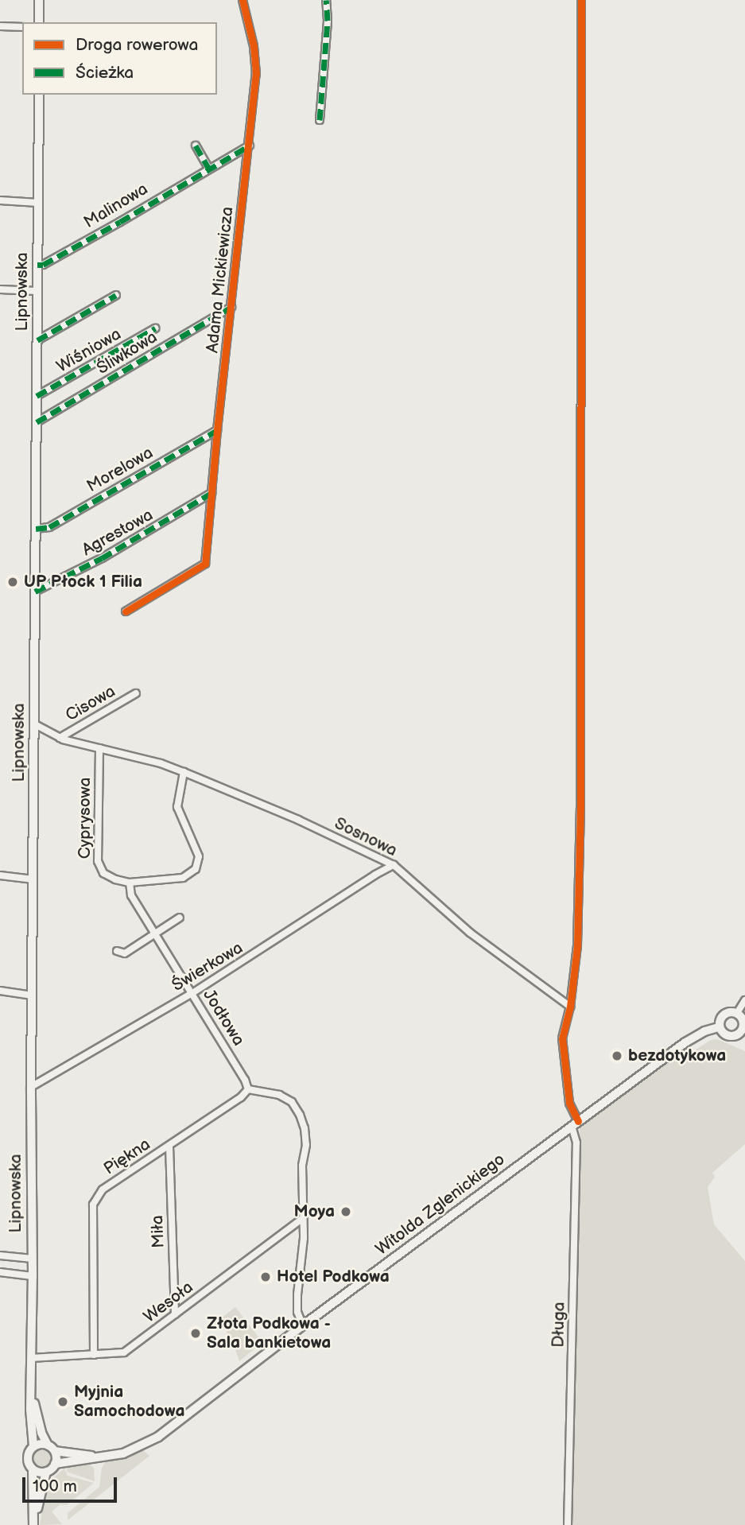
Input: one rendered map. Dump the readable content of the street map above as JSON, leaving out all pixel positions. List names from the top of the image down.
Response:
{
  "streets": {
    "main road": ["Lipnowska", "Witolda Zglenickiego"],
    "street": [
      "Malinowa",
      "Adama Mickiewicza",
      "Wiśniowa",
      "Śliwkowa",
      "Morelowa",
      "Agrestowa",
      "Cisowa",
      "Cyprysowa",
      "Sosnowa",
      "Świerkowa",
      "Jodłowa",
      "Piękna",
      "Miła",
      "Wesoła",
      "Długa"
    ]
  },
  "crossings": [
    ["Malinowa", "Adama Mickiewicza"],
    ["Malinowa", "Lipnowska"],
    ["Adama Mickiewicza", "Śliwkowa"],
    ["Adama Mickiewicza", "Morelowa"],
    ["Adama Mickiewicza", "Agrestowa"],
    ["Lipnowska", "Wiśniowa"],
    ["Lipnowska", "Śliwkowa"],
    ["Lipnowska", "Morelowa"],
    ["Lipnowska", "Agrestowa"],
    ["Lipnowska", "Sosnowa"],
    ["Lipnowska", "Świerkowa"],
    ["Lipnowska", "Witolda Zglenickiego"],
    ["Lipnowska", "Wesoła"],
    ["Cisowa", "Sosnowa"],
    ["Cyprysowa", "Sosnowa"],
    ["Cyprysowa", "Jodłowa"],
    ["Sosnowa", "Świerkowa"],
    ["Świerkowa", "Jodłowa"],
    ["Jodłowa", "Piękna"],
    ["Piękna", "Miła"],
    ["Piękna", "Wesoła"],
    ["Witolda Zglenickiego", "Długa"],
    ["Miła", "Wesoła"]
  ],
  "places": [
    "UP Płock 1 Filia",
    "bezdotykowa",
    "Moya",
    "Hotel Podkowa",
    "Złota Podkowa - Sala bankietowa",
    "Myjnia Samochodowa"
  ],
  "legend": ["Droga rowerowa", "Ścieżka"],
  "scale_bar": "100 m"
}
